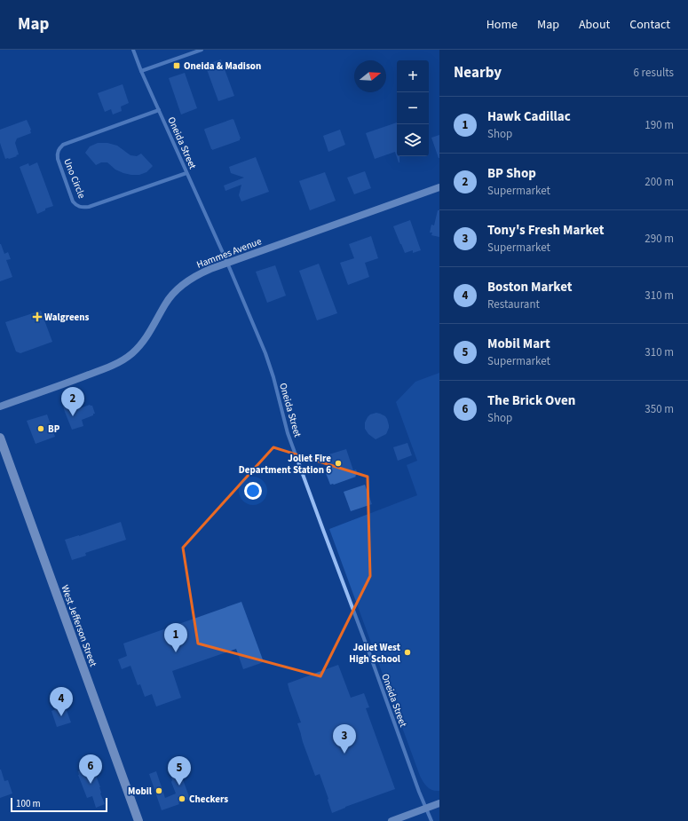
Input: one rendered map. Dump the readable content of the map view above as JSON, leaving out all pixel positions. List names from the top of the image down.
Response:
{
  "streets": {
    "main road": ["West Jefferson Street"],
    "street": ["Oneida Street", "Uno Circle", "Hammes Avenue"]
  },
  "crossings": [
    ["Oneida Street", "Uno Circle"],
    ["Oneida Street", "Hammes Avenue"]
  ],
  "places": {
    "transit": ["Oneida & Madison"],
    "health": ["Walgreens"],
    "other": [
      "BP",
      "Joliet Fire Department Station 6",
      "Joliet West High School",
      "Mobil",
      "Checkers"
    ]
  },
  "scale_bar": "100 m",
  "north": "right",
  "page": {
    "header": "Map",
    "nav": [
      "Home",
      "Map",
      "About",
      "Contact"
    ],
    "heading": ["Nearby", "6 results"],
    "map_buttons": ["+", "−"],
    "list": [
      {
        "mark": "1",
        "name": "Hawk Cadillac",
        "note": "Shop",
        "value": "190 m"
      },
      {
        "mark": "2",
        "name": "BP Shop",
        "note": "Supermarket",
        "value": "200 m"
      },
      {
        "mark": "3",
        "name": "Tony's Fresh Market",
        "note": "Supermarket",
        "value": "290 m"
      },
      {
        "mark": "4",
        "name": "Boston Market",
        "note": "Restaurant",
        "value": "310 m"
      },
      {
        "mark": "5",
        "name": "Mobil Mart",
        "note": "Supermarket",
        "value": "310 m"
      },
      {
        "mark": "6",
        "name": "The Brick Oven",
        "note": "Shop",
        "value": "350 m"
      }
    ],
    "pins": [
      "2",
      "1",
      "4",
      "3",
      "6",
      "5"
    ],
    "scale": "100 m"
  }
}
